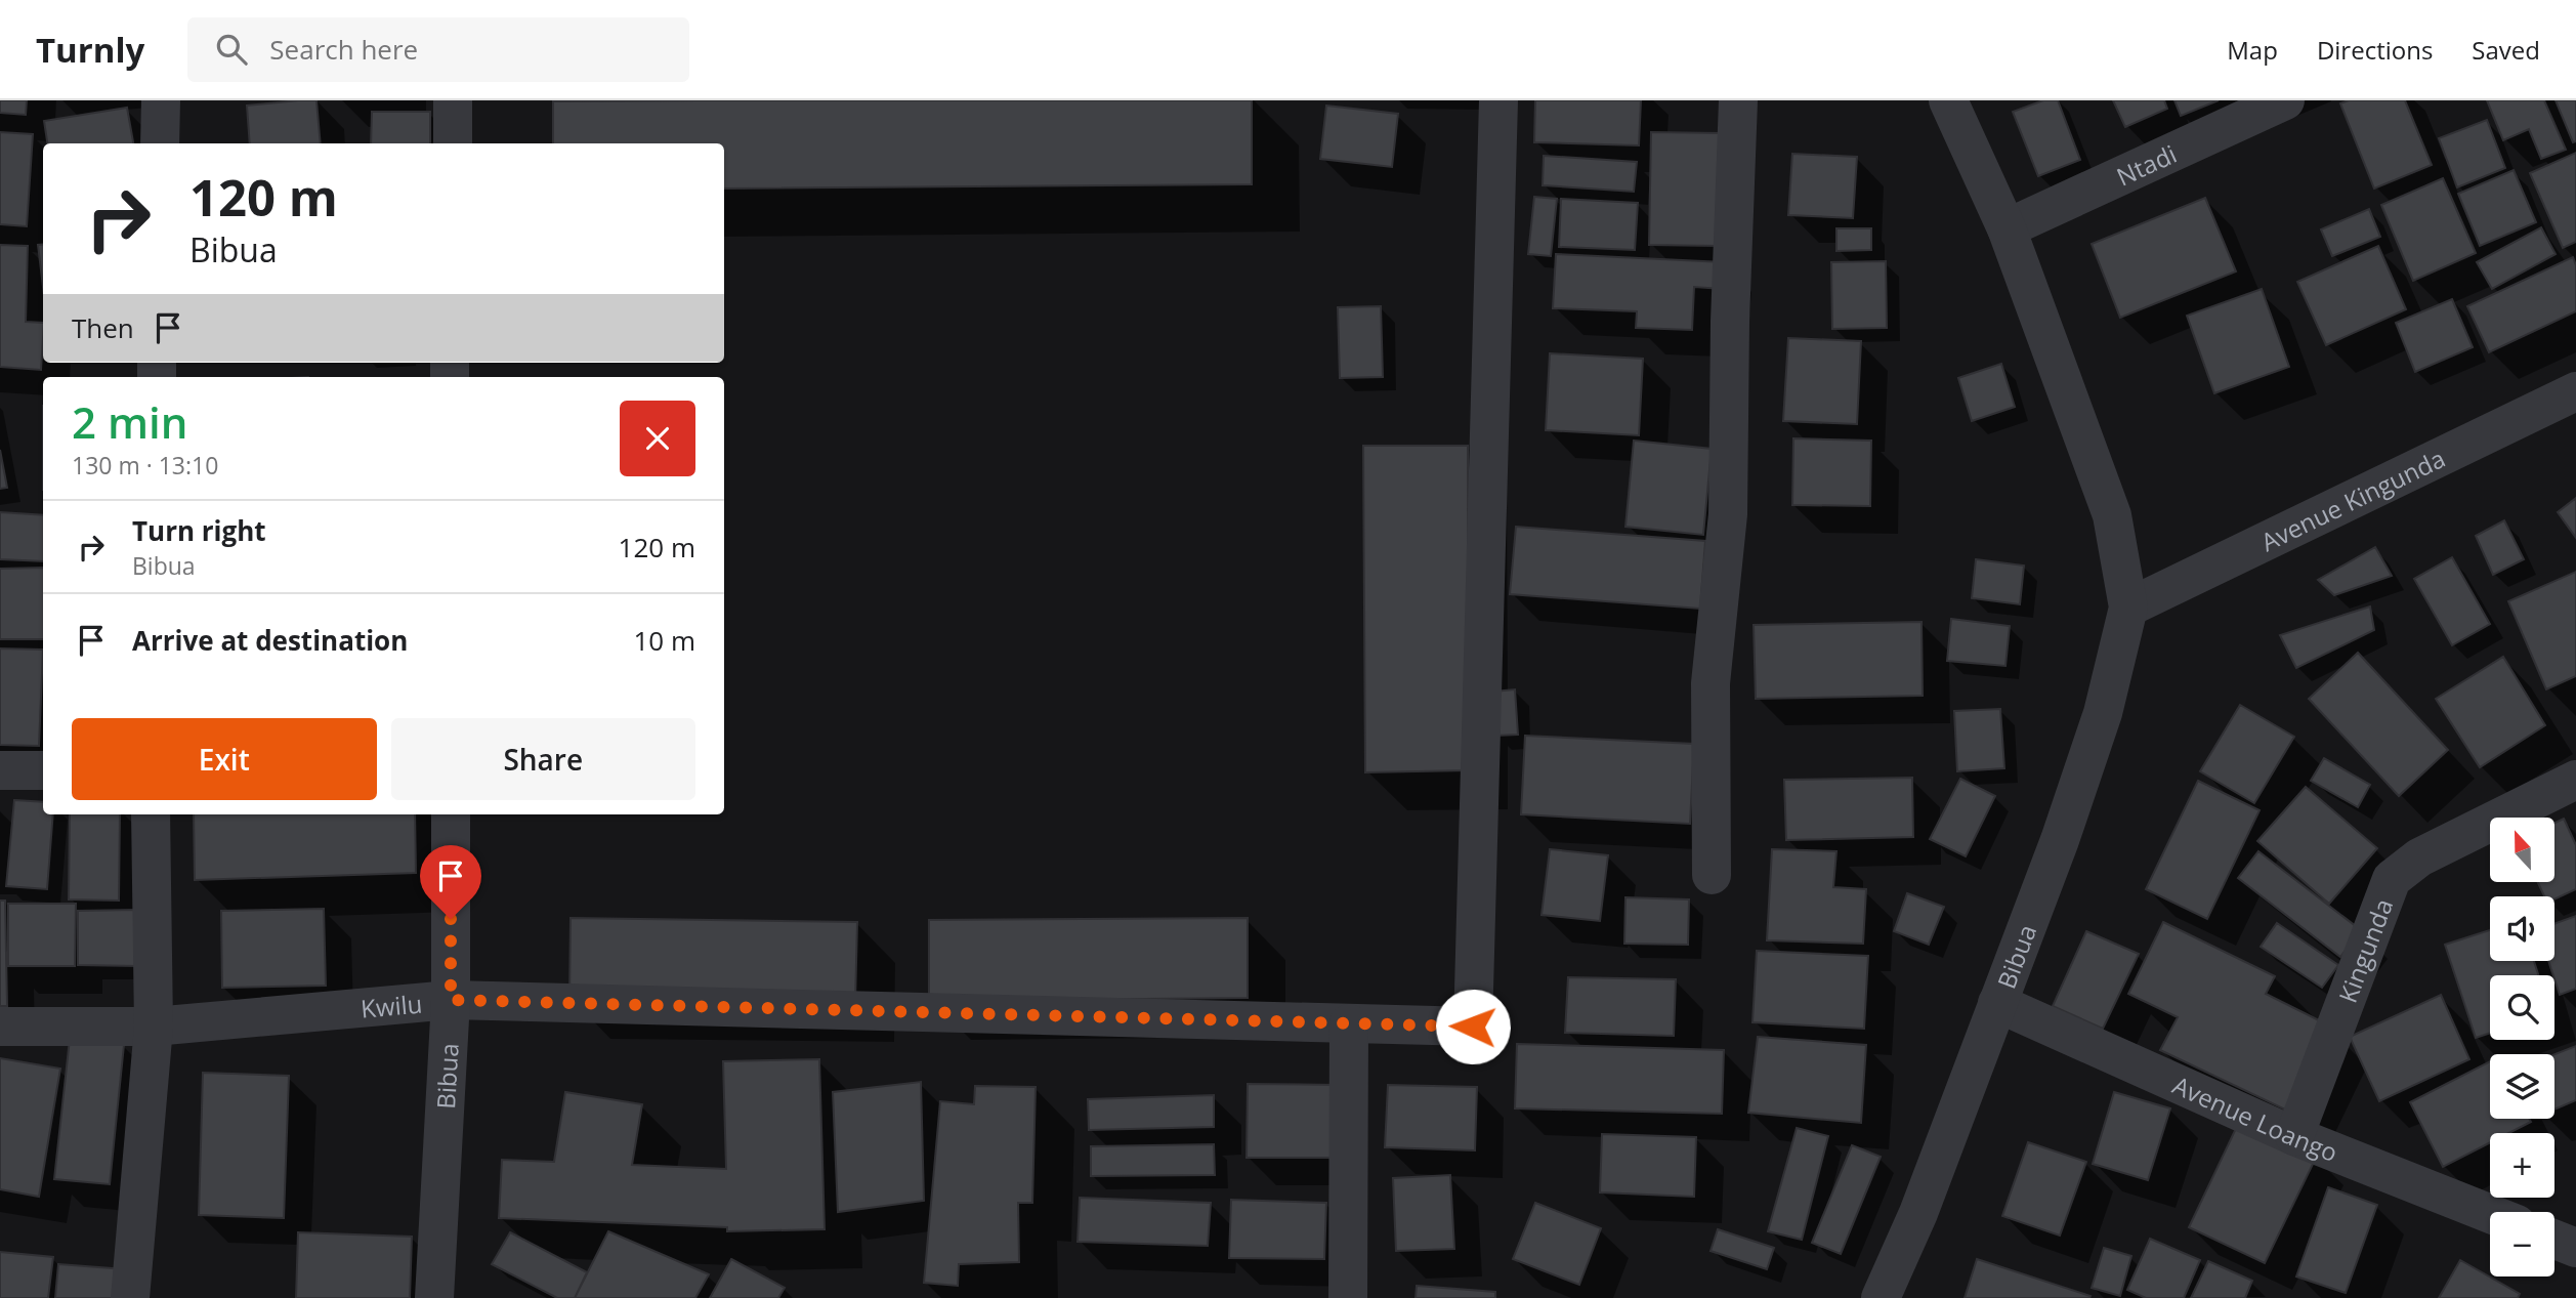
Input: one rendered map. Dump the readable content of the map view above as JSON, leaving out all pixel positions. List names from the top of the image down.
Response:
{
  "streets": {
    "street": [
      "Ntadi",
      "Avenue Kingunda",
      "Kingunda",
      "Bibua",
      "Kwilu",
      "Avenue Loango"
    ]
  },
  "crossings": [
    ["Avenue Kingunda", "Bibua"],
    ["Kingunda", "Avenue Loango"],
    ["Bibua", "Kwilu"],
    ["Bibua", "Avenue Loango"]
  ],
  "north": "top",
  "page": {
    "header": "Turnly",
    "search": "Search here",
    "nav": ["Map", "Directions", "Saved"],
    "turn": ["120 m", "Bibua"],
    "then": "Then",
    "heading": ["2 min", "130 m · 13:10"],
    "list": [
      {
        "name": "Turn right",
        "note": "Bibua",
        "value": "120 m"
      },
      {
        "name": "Arrive at destination",
        "value": "10 m"
      }
    ],
    "buttons": ["Exit", "Share"],
    "map_buttons": ["+", "−"]
  }
}
